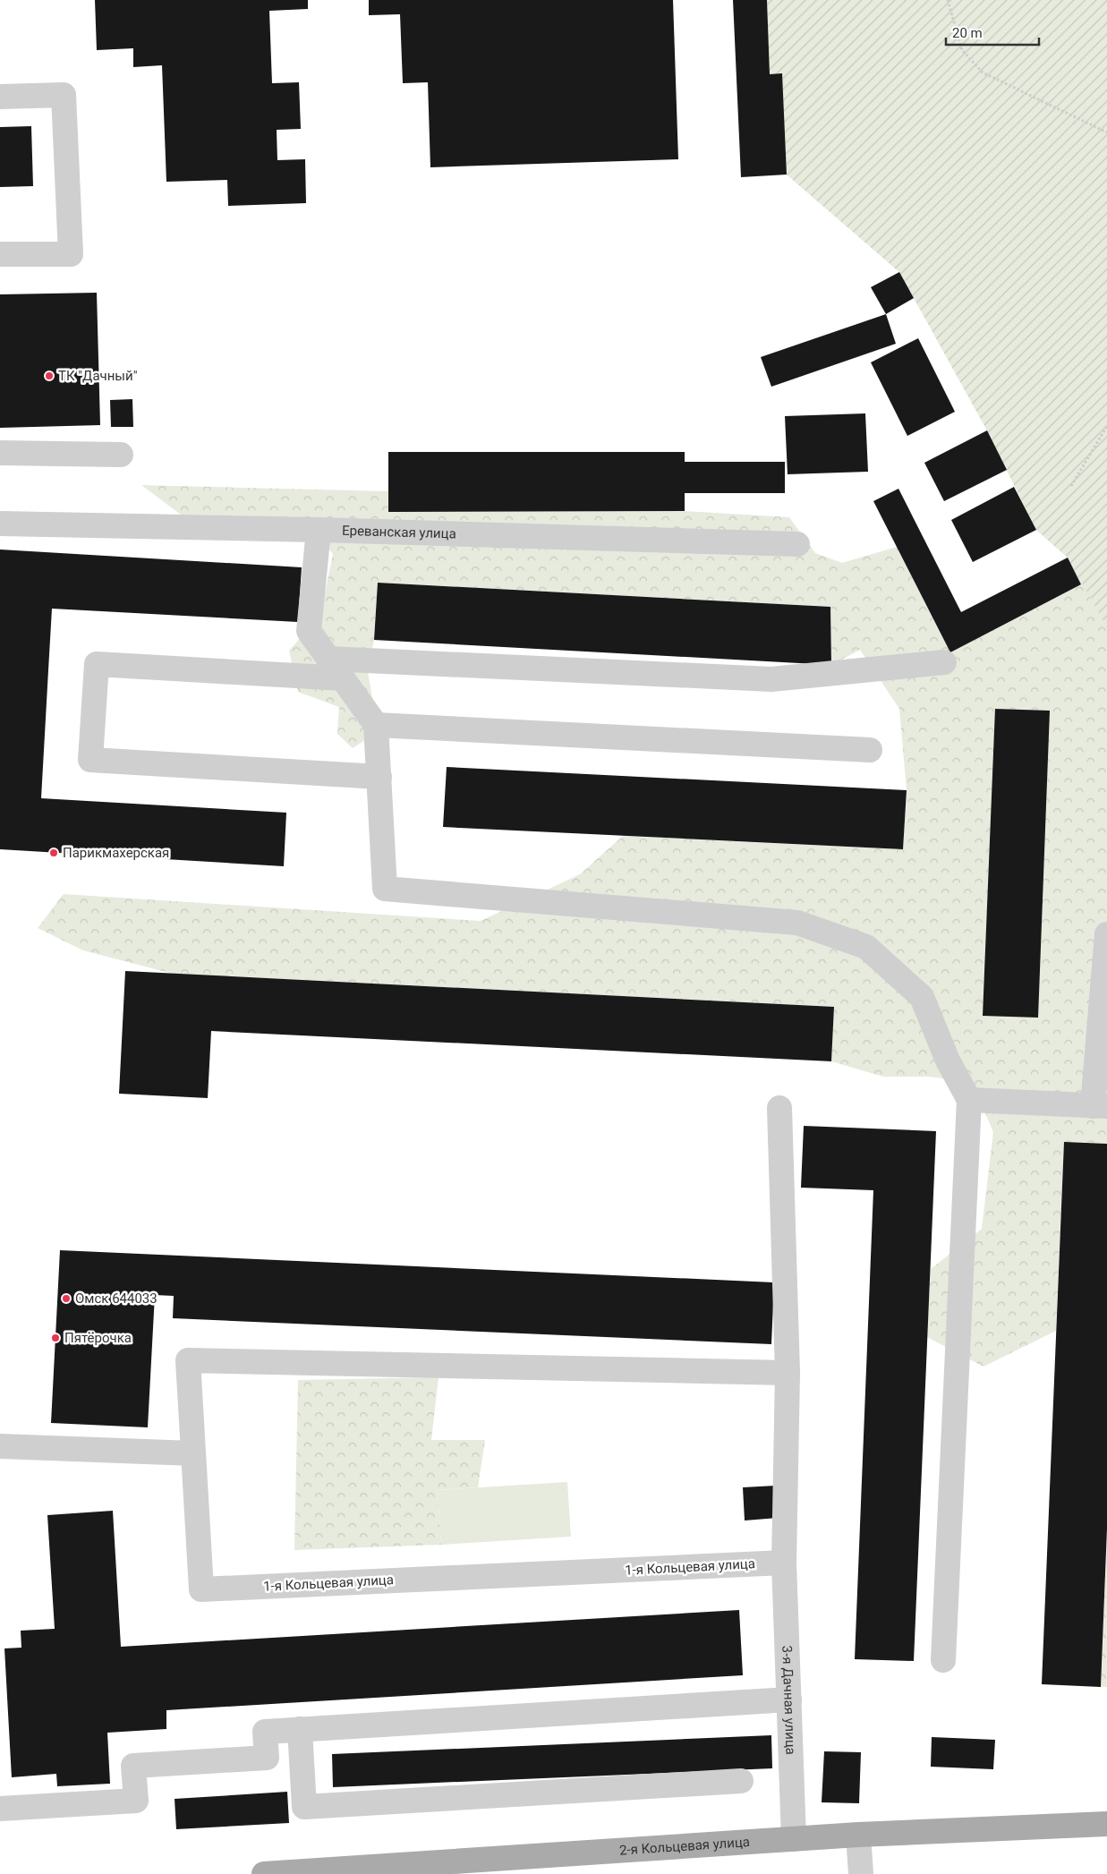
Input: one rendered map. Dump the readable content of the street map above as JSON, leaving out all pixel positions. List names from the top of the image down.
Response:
{
  "streets": {
    "main road": ["2-я Кольцевая улица"],
    "street": ["Ереванская улица", "1-я Кольцевая улица", "3-я Дачная улица"]
  },
  "crossings": [
    ["1-я Кольцевая улица", "3-я Дачная улица"],
    ["3-я Дачная улица", "2-я Кольцевая улица"]
  ],
  "places": [
    "ТК \"Дачный\"",
    "Парикмахерская",
    "Омск 644033",
    "Пятёрочка"
  ],
  "scale_bar": "20 m"
}
